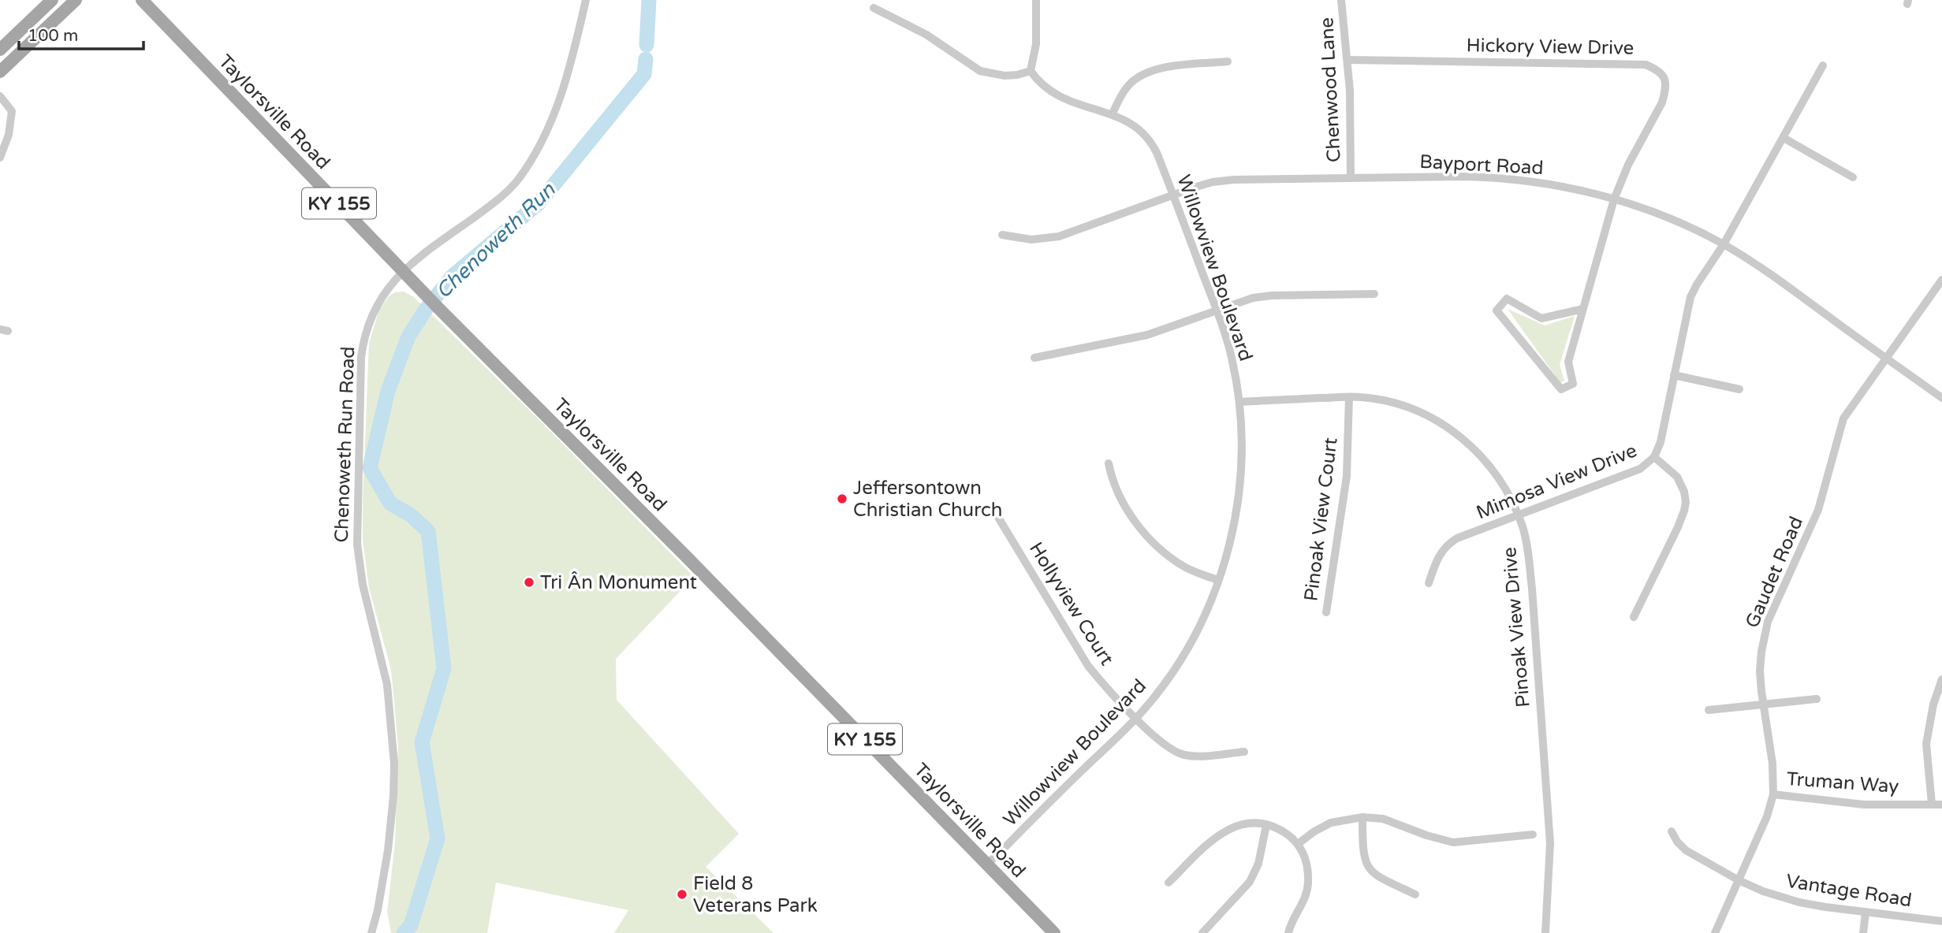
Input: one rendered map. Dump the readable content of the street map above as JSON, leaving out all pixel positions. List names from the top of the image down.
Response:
{
  "streets": {
    "main road": ["Taylorsville Road", "KY 155"],
    "street": [
      "Hickory View Drive",
      "Chenwood Lane",
      "Bayport Road",
      "Willowview Boulevard",
      "Chenoweth Run Road",
      "Mimosa View Drive",
      "Pinoak View Court",
      "Gaudet Road",
      "Hollyview Court",
      "Pinoak View Drive",
      "Truman Way",
      "Vantage Road"
    ]
  },
  "crossings": [
    ["Hickory View Drive", "Chenwood Lane"],
    ["Hickory View Drive", "Bayport Road"],
    ["Chenwood Lane", "Bayport Road"],
    ["Taylorsville Road", "Willowview Boulevard"],
    ["Taylorsville Road", "Chenoweth Run Road"],
    ["Bayport Road", "Willowview Boulevard"],
    ["Bayport Road", "Mimosa View Drive"],
    ["Bayport Road", "Gaudet Road"],
    ["Willowview Boulevard", "Hollyview Court"],
    ["Willowview Boulevard", "Pinoak View Drive"],
    ["Mimosa View Drive", "Pinoak View Drive"],
    ["Pinoak View Court", "Pinoak View Drive"],
    ["Gaudet Road", "Truman Way"],
    ["Gaudet Road", "Vantage Road"]
  ],
  "water": ["Chenoweth Run"],
  "places": ["Jeffersontown Christian Church", "Tri Ân Monument", "Field 8 Veterans Park"],
  "scale_bar": "100 m"
}
